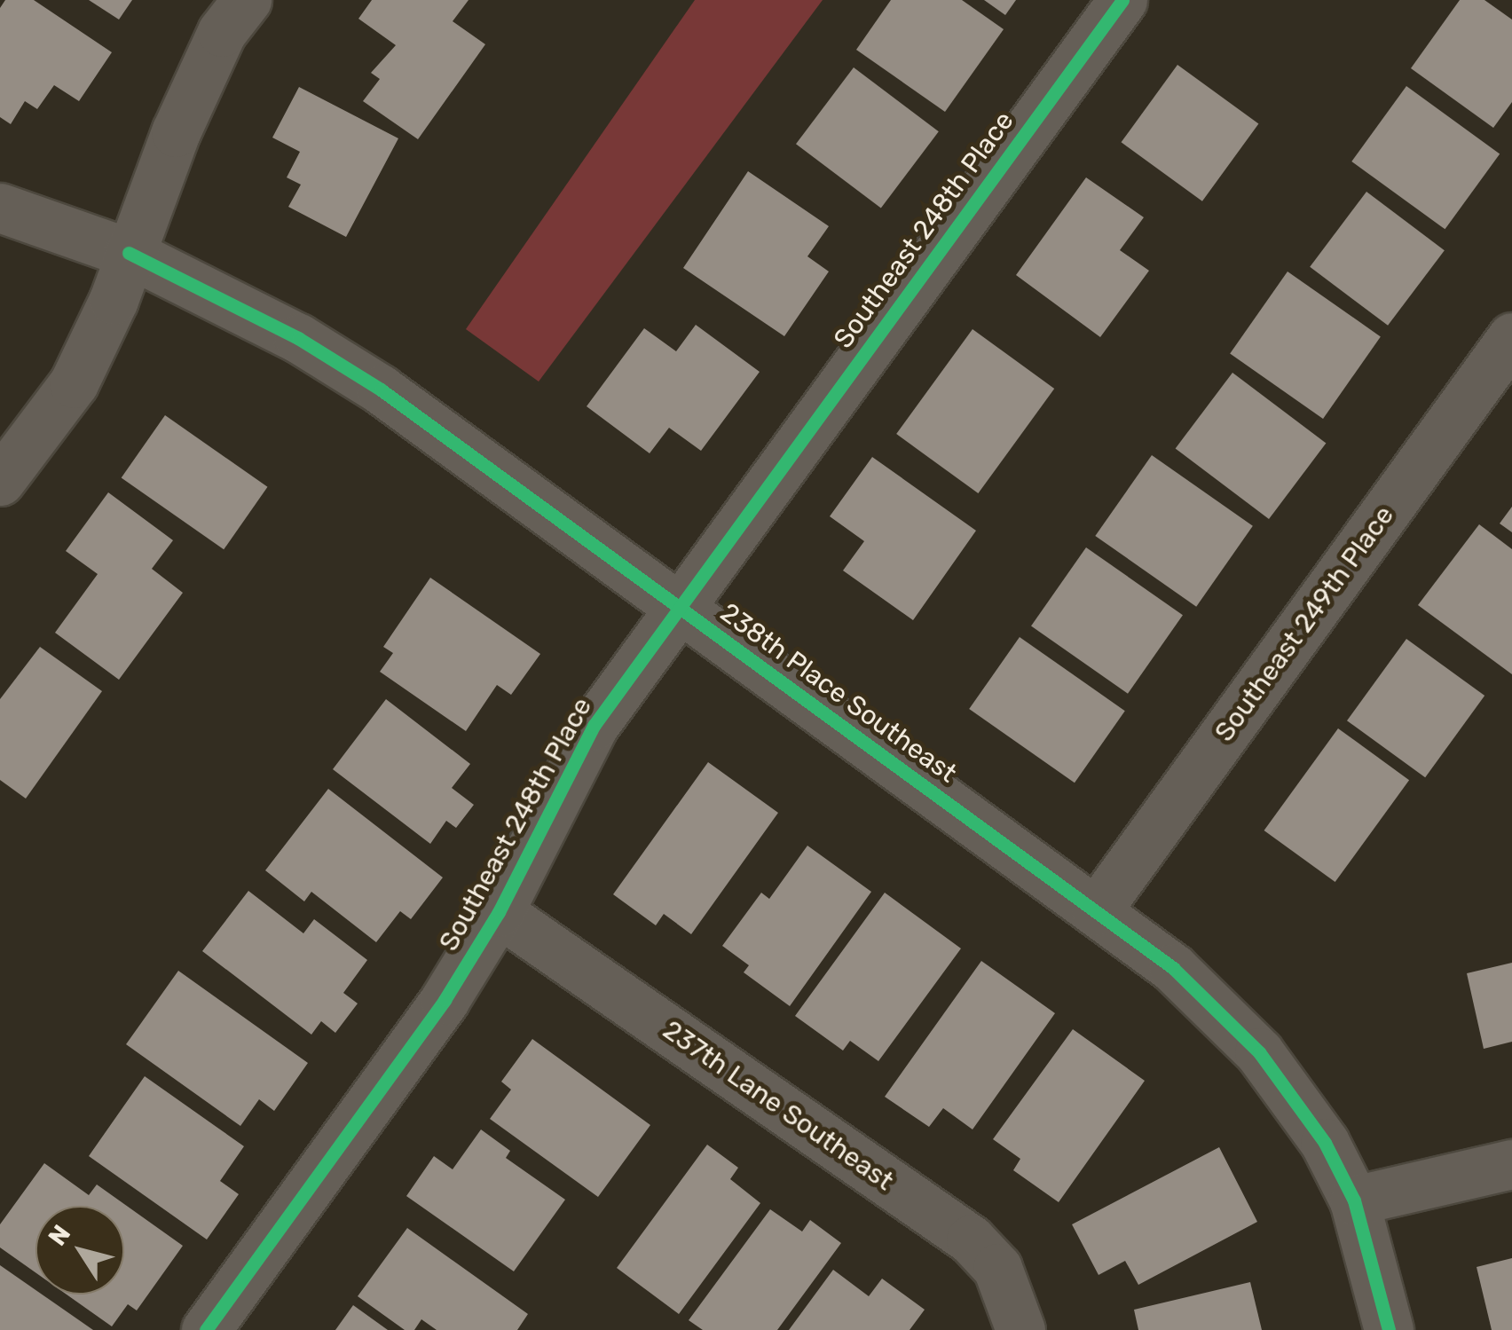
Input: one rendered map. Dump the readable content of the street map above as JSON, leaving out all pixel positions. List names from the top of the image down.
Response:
{
  "streets": {
    "street": [
      "Southeast 248th Place",
      "Southeast 249th Place",
      "238th Place Southeast",
      "237th Lane Southeast"
    ]
  },
  "crossings": [
    ["Southeast 248th Place", "238th Place Southeast"],
    ["Southeast 248th Place", "237th Lane Southeast"],
    ["Southeast 249th Place", "238th Place Southeast"]
  ],
  "north": "top left"
}
